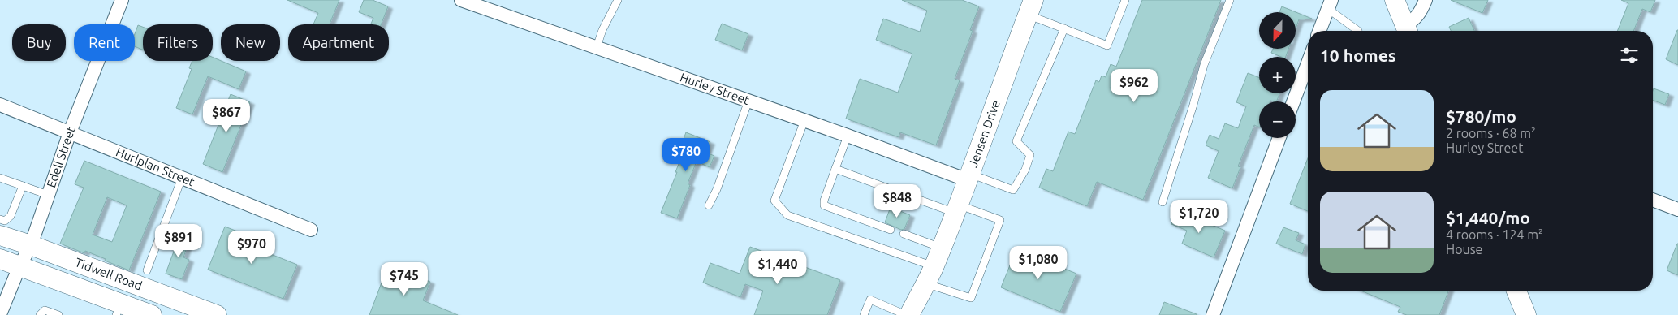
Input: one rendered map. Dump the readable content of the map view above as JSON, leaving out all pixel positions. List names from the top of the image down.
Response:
{
  "streets": {
    "main road": ["Jensen Drive", "Tidwell Road"],
    "street": ["Hurley Street", "Edell Street", "Hurlplan Street"]
  },
  "crossings": [
    ["Hurley Street", "Jensen Drive"],
    ["Edell Street", "Hurlplan Street"],
    ["Edell Street", "Tidwell Road"]
  ],
  "north": "bottom",
  "page": {
    "map_buttons": ["+", "−"],
    "chip": [
      "Buy",
      "Rent",
      "Filters",
      "New",
      "Apartment"
    ],
    "heading": "10 homes",
    "price": [
      "$962",
      "$867",
      "$780",
      "$848",
      "$1,720",
      "$891",
      "$970",
      "$1,080",
      "$1,440",
      "$745"
    ],
    "list": [
      {
        "name": "$780/mo",
        "note": "2 rooms · 68 m² · Hurley Street"
      },
      {
        "name": "$1,440/mo",
        "note": "4 rooms · 124 m² · House"
      }
    ]
  }
}
